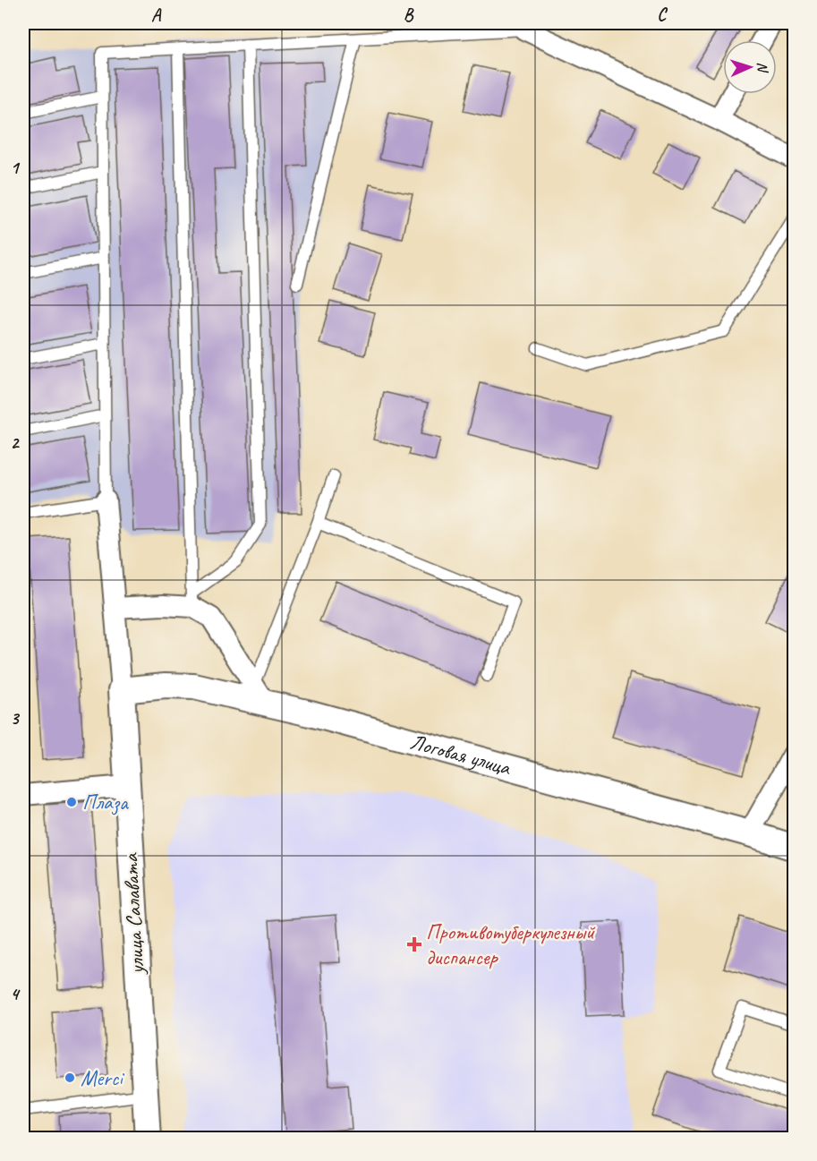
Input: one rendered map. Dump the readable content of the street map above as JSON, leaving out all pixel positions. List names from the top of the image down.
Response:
{
  "streets": {
    "street": ["Логовая улица", "улица Салавата"]
  },
  "crossings": [
    ["Логовая улица", "улица Салавата"]
  ],
  "places": {
    "other": ["Плаза", "Merci"],
    "health": ["Противотуберкулезный диспансер"]
  },
  "north": "right",
  "grid": {
    "columns": ["A", "B", "C"],
    "rows": [
      "1",
      "2",
      "3",
      "4"
    ]
  }
}
